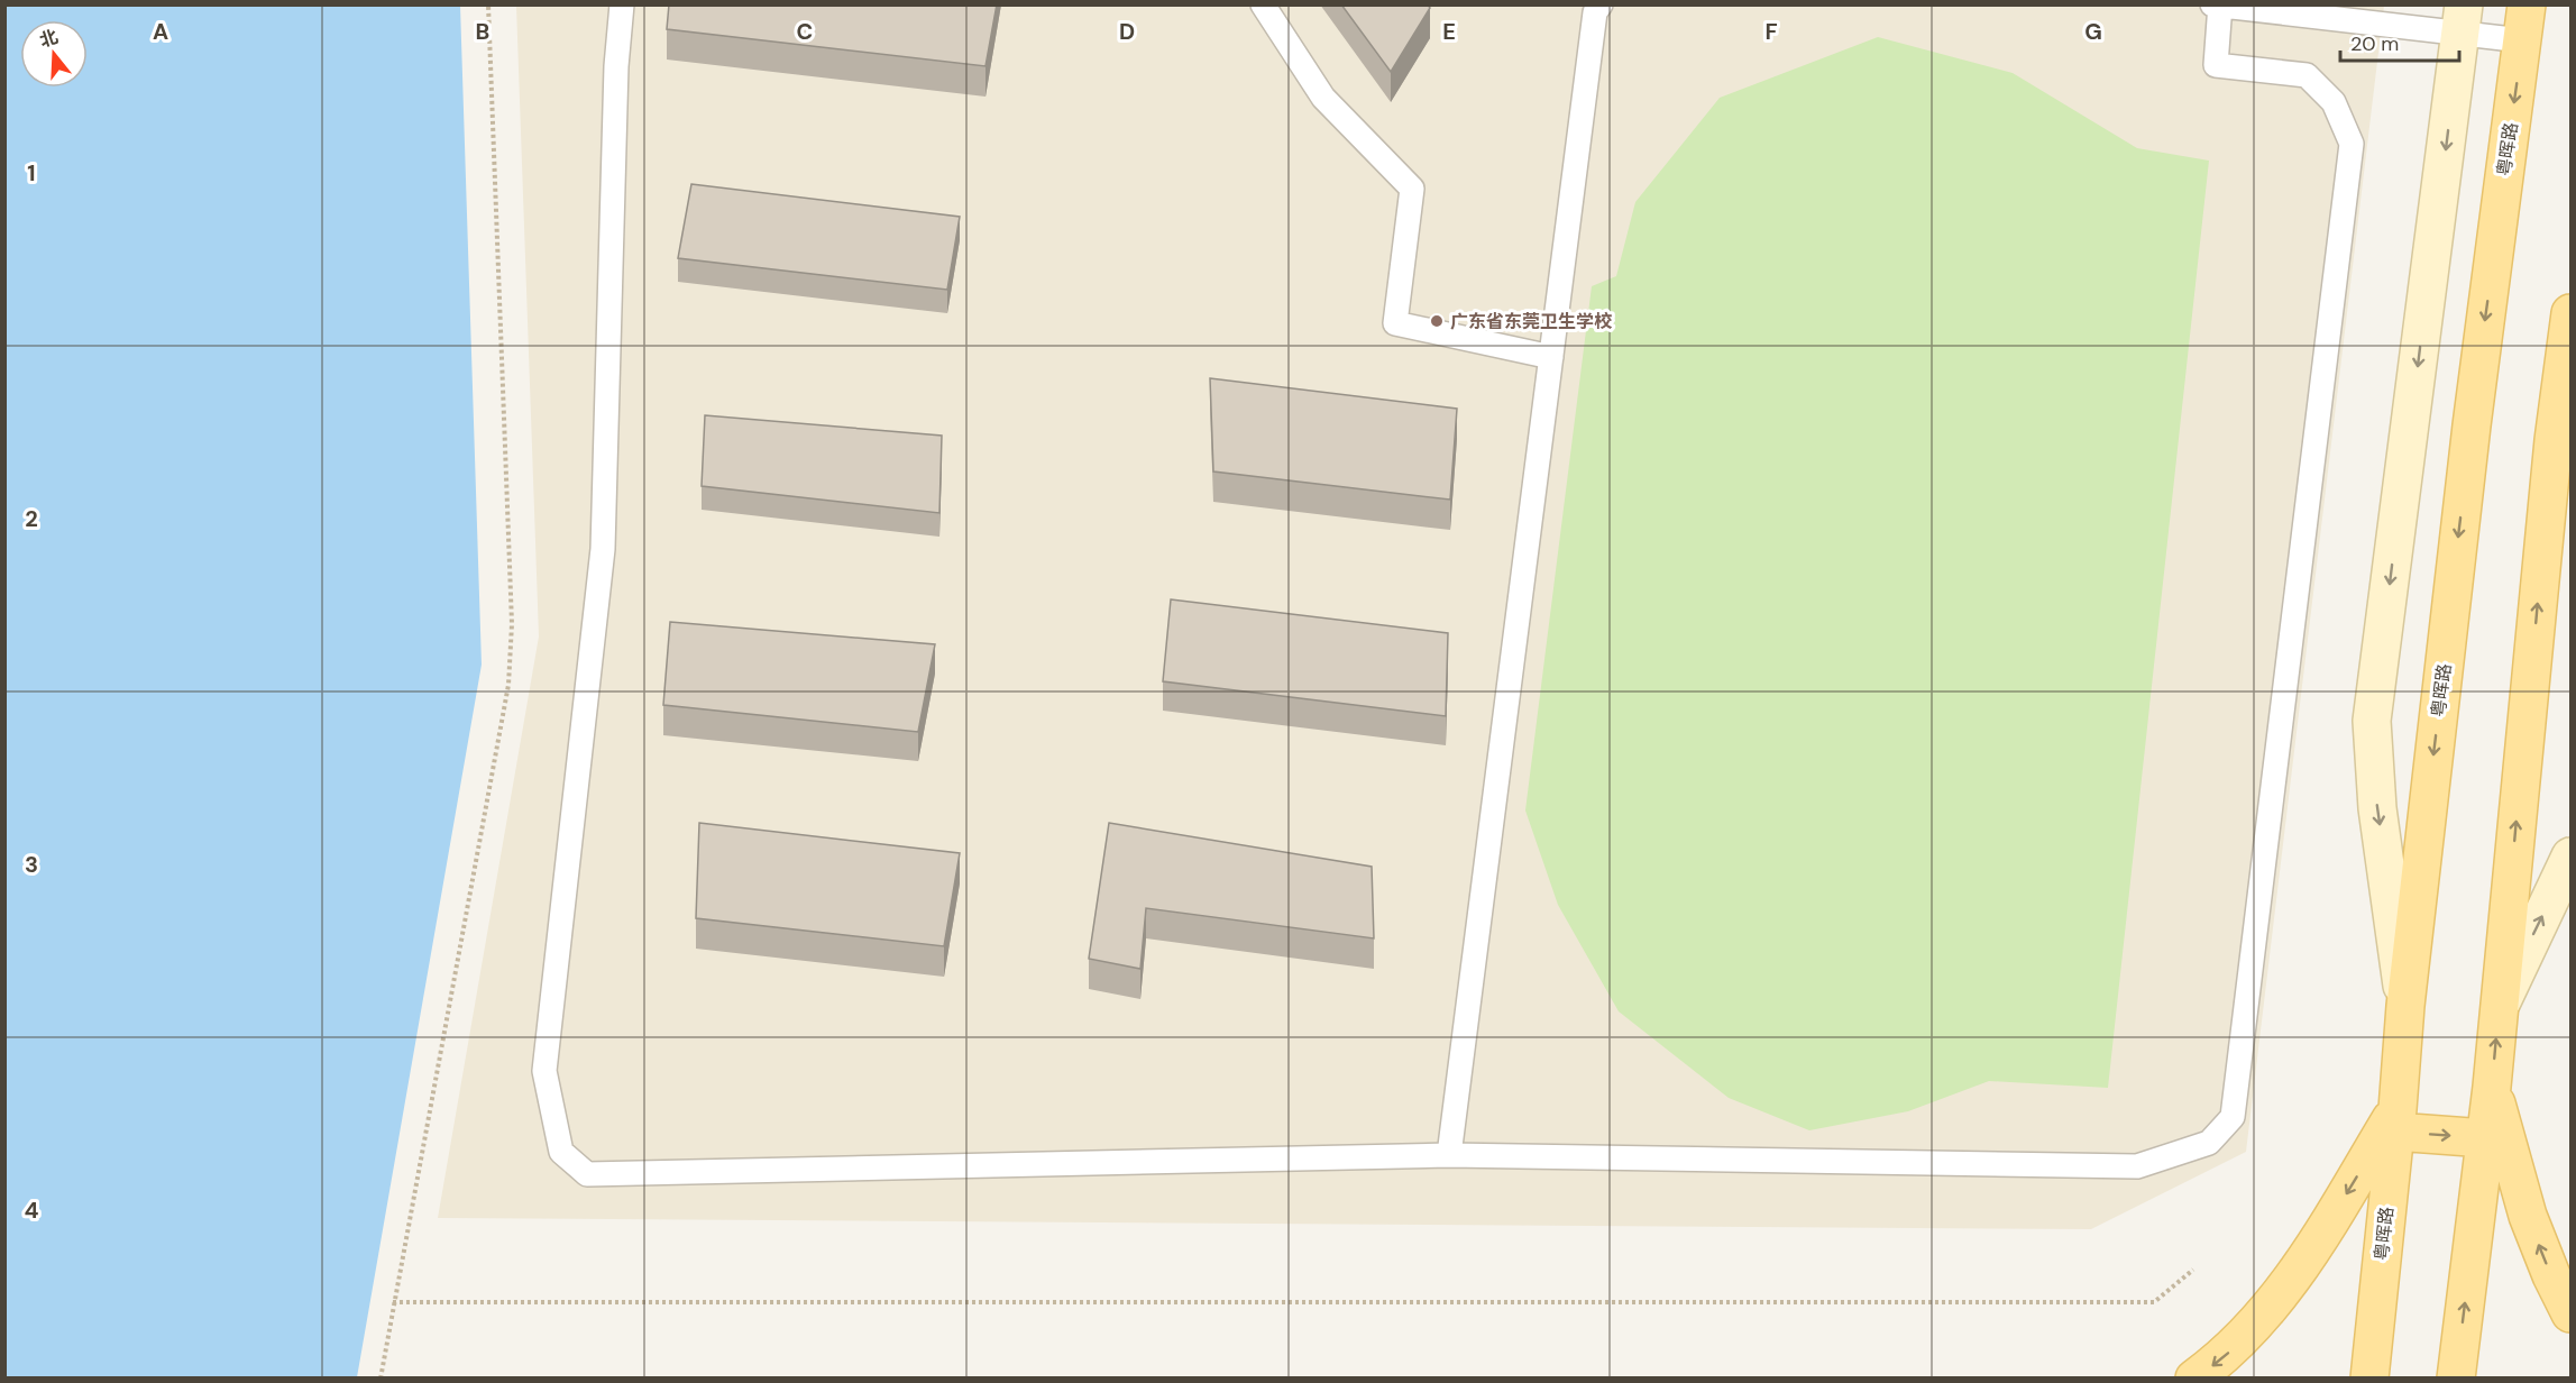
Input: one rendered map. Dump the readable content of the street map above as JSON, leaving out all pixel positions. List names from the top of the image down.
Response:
{
  "streets": {
    "main road": ["粤晖路"]
  },
  "places": ["广东省东莞卫生学校"],
  "scale_bar": "20 m",
  "north": "top",
  "grid": {
    "columns": [
      "A",
      "B",
      "C",
      "D",
      "E",
      "F",
      "G"
    ],
    "rows": [
      "1",
      "2",
      "3",
      "4"
    ]
  }
}
